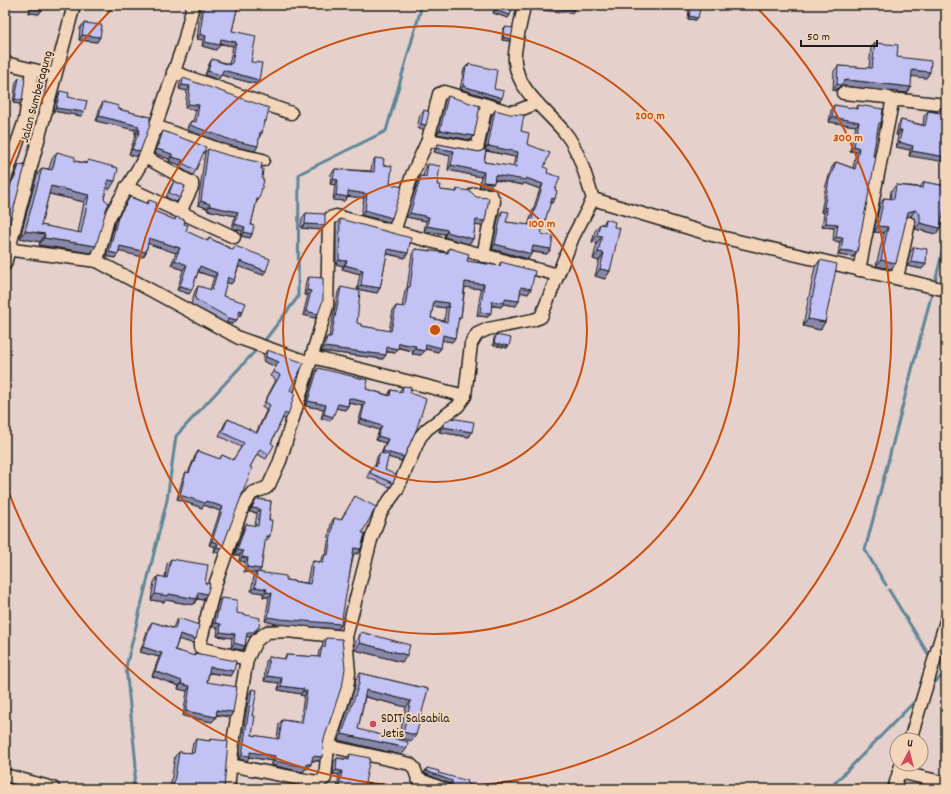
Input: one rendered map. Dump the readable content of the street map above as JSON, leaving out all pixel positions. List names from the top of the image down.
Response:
{
  "streets": {
    "street": ["Jalan Sumberagung"]
  },
  "places": ["SDIT Salsabila Jetis"],
  "scale_bar": "50 m",
  "north": "top",
  "rings": ["200 m", "300 m", "100 m"]
}
